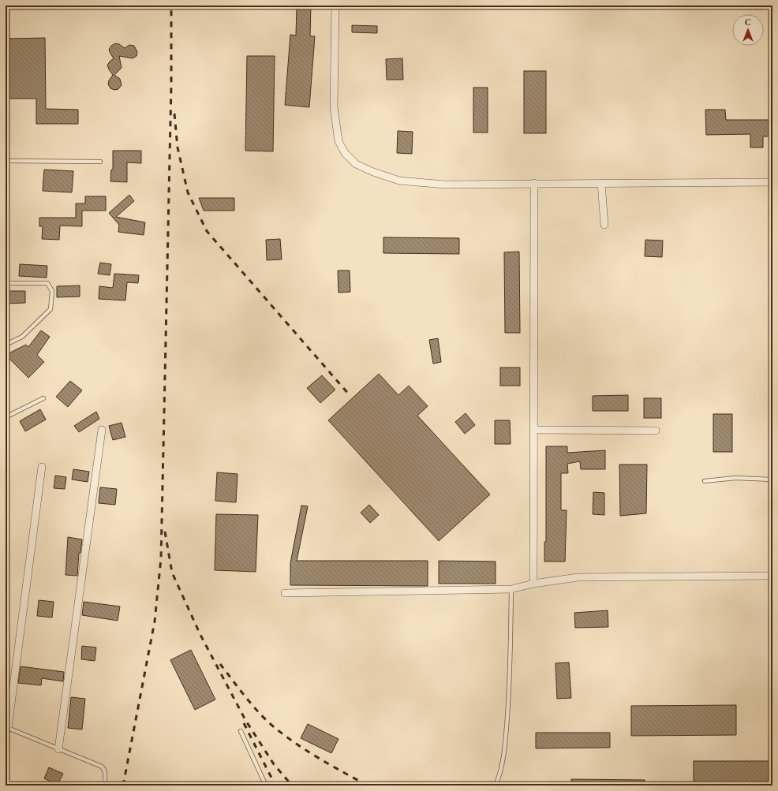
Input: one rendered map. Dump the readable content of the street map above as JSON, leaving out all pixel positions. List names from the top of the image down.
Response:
{
  "north": "top"
}
